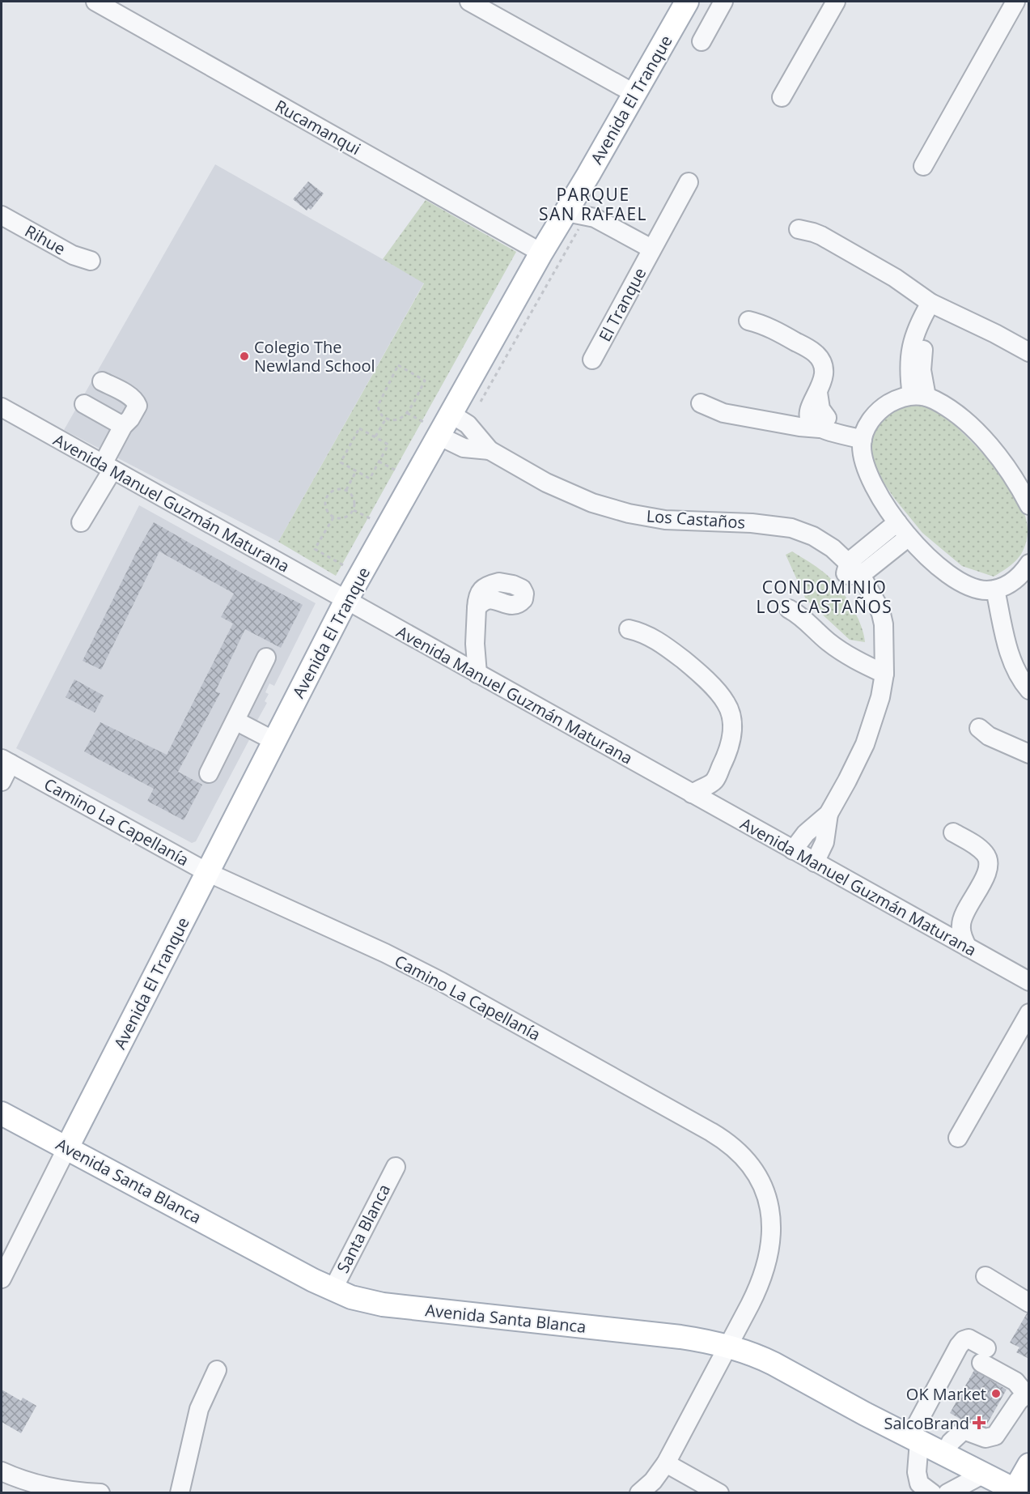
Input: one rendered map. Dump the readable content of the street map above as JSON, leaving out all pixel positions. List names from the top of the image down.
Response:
{
  "streets": {
    "main road": ["Avenida El Tranque", "Avenida Santa Blanca"],
    "street": [
      "Rucamanqui",
      "Rihue",
      "El Tranque",
      "Avenida Manuel Guzmán Maturana",
      "Los Castaños",
      "Camino La Capellanía",
      "Santa Blanca"
    ]
  },
  "crossings": [
    ["Avenida El Tranque", "Rucamanqui"],
    ["Avenida El Tranque", "El Tranque"],
    ["Avenida El Tranque", "Avenida Manuel Guzmán Maturana"],
    ["Avenida El Tranque", "Los Castaños"],
    ["Avenida El Tranque", "Camino La Capellanía"],
    ["Avenida El Tranque", "Avenida Santa Blanca"],
    ["Avenida Manuel Guzmán Maturana", "Los Castaños"],
    ["Camino La Capellanía", "Avenida Santa Blanca"],
    ["Avenida Santa Blanca", "Santa Blanca"]
  ],
  "districts": ["PARQUE SAN RAFAEL", "CONDOMINIO LOS CASTAÑOS"],
  "places": {
    "other": ["Colegio The Newland School", "OK Market"],
    "health": ["SalcoBrand"]
  }
}
